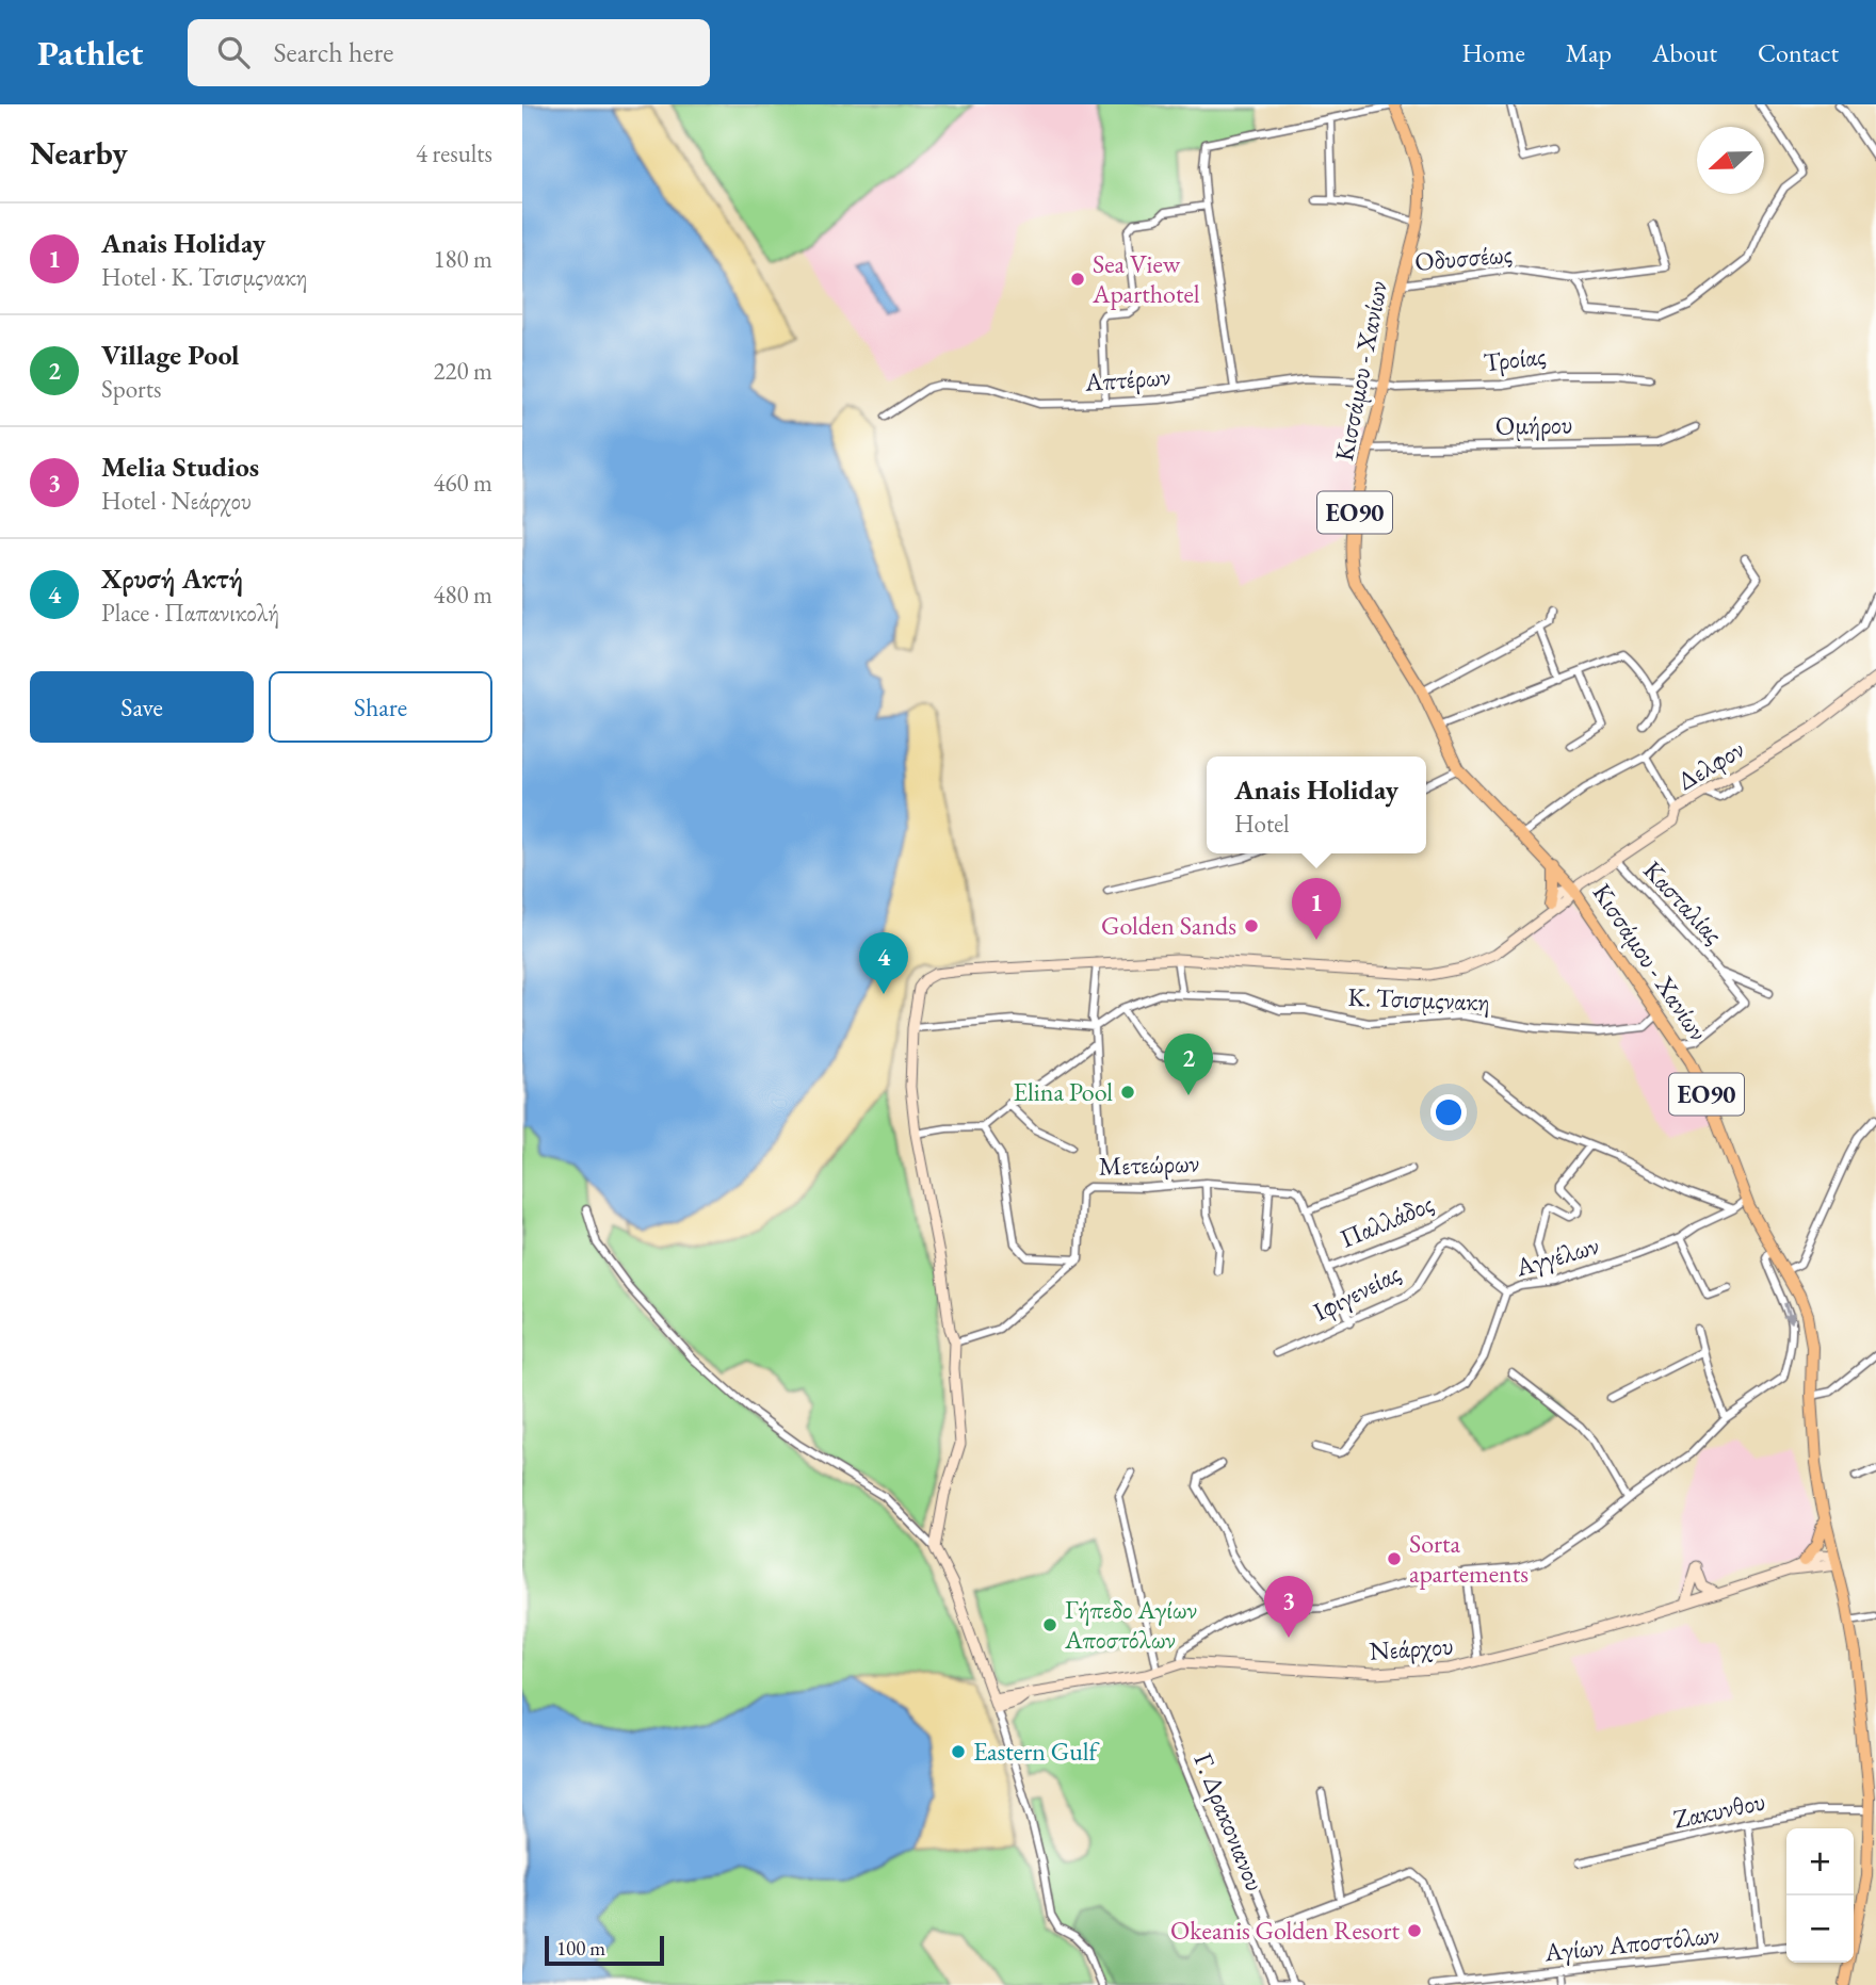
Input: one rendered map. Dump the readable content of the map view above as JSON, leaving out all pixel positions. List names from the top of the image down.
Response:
{
  "streets": {
    "main road": ["Κισσάμου - Χανίων", "ΕΟ90"],
    "street": [
      "Οδυσσέως",
      "Τροίας",
      "Απτέρων",
      "Ομήρου",
      "Δελφον",
      "Κασταλίας",
      "Κ. Τσισμςνακη",
      "Μετεώρων",
      "Παλλάδος",
      "Αγγέλων",
      "Ιφιγενείας",
      "Νεάρχου",
      "Ζακυνθου",
      "Γ. Δρακονιανου",
      "Αγίων Αποστόλων"
    ]
  },
  "crossings": [
    ["Οδυσσέως", "Κισσάμου - Χανίων"],
    ["Τροίας", "Κισσάμου - Χανίων"],
    ["Τροίας", "Απτέρων"],
    ["Κισσάμου - Χανίων", "Απτέρων"],
    ["Κισσάμου - Χανίων", "Ομήρου"],
    ["Κισσάμου - Χανίων", "Δελφον"],
    ["Κισσάμου - Χανίων", "Κ. Τσισμςνακη"],
    ["Κισσάμου - Χανίων", "Αγγέλων"],
    ["Κισσάμου - Χανίων", "Ζακυνθου"],
    ["Δελφον", "Κασταλίας"],
    ["Μετεώρων", "Παλλάδος"],
    ["Μετεώρων", "Ιφιγενείας"],
    ["Αγγέλων", "Ιφιγενείας"],
    ["Νεάρχου", "Γ. Δρακονιανου"]
  ],
  "places": [
    "Sea View Aparthotel",
    "Golden Sands",
    "Elina Pool",
    "Sorta apartements",
    "Γήπεδο Αγίων Αποστόλων",
    "Eastern Gulf",
    "Okeanis Golden Resort"
  ],
  "scale_bar": "100 m",
  "north": "left",
  "page": {
    "header": "Pathlet",
    "search": "Search here",
    "nav": [
      "Home",
      "Map",
      "About",
      "Contact"
    ],
    "heading": ["Nearby", "4 results"],
    "list": [
      {
        "mark": "1",
        "name": "Anais Holiday",
        "note": "Hotel · Κ. Τσισμςνακη",
        "value": "180 m"
      },
      {
        "mark": "2",
        "name": "Village Pool",
        "note": "Sports",
        "value": "220 m"
      },
      {
        "mark": "3",
        "name": "Melia Studios",
        "note": "Hotel · Νεάρχου",
        "value": "460 m"
      },
      {
        "mark": "4",
        "name": "Χρυσή Ακτή",
        "note": "Place · Παπανικολή",
        "value": "480 m"
      }
    ],
    "buttons": ["Save", "Share"],
    "popup": ["Anais Holiday", "Hotel"],
    "pins": [
      "1",
      "4",
      "2",
      "3"
    ],
    "map_buttons": ["+", "−"],
    "scale": "100 m"
  }
}
